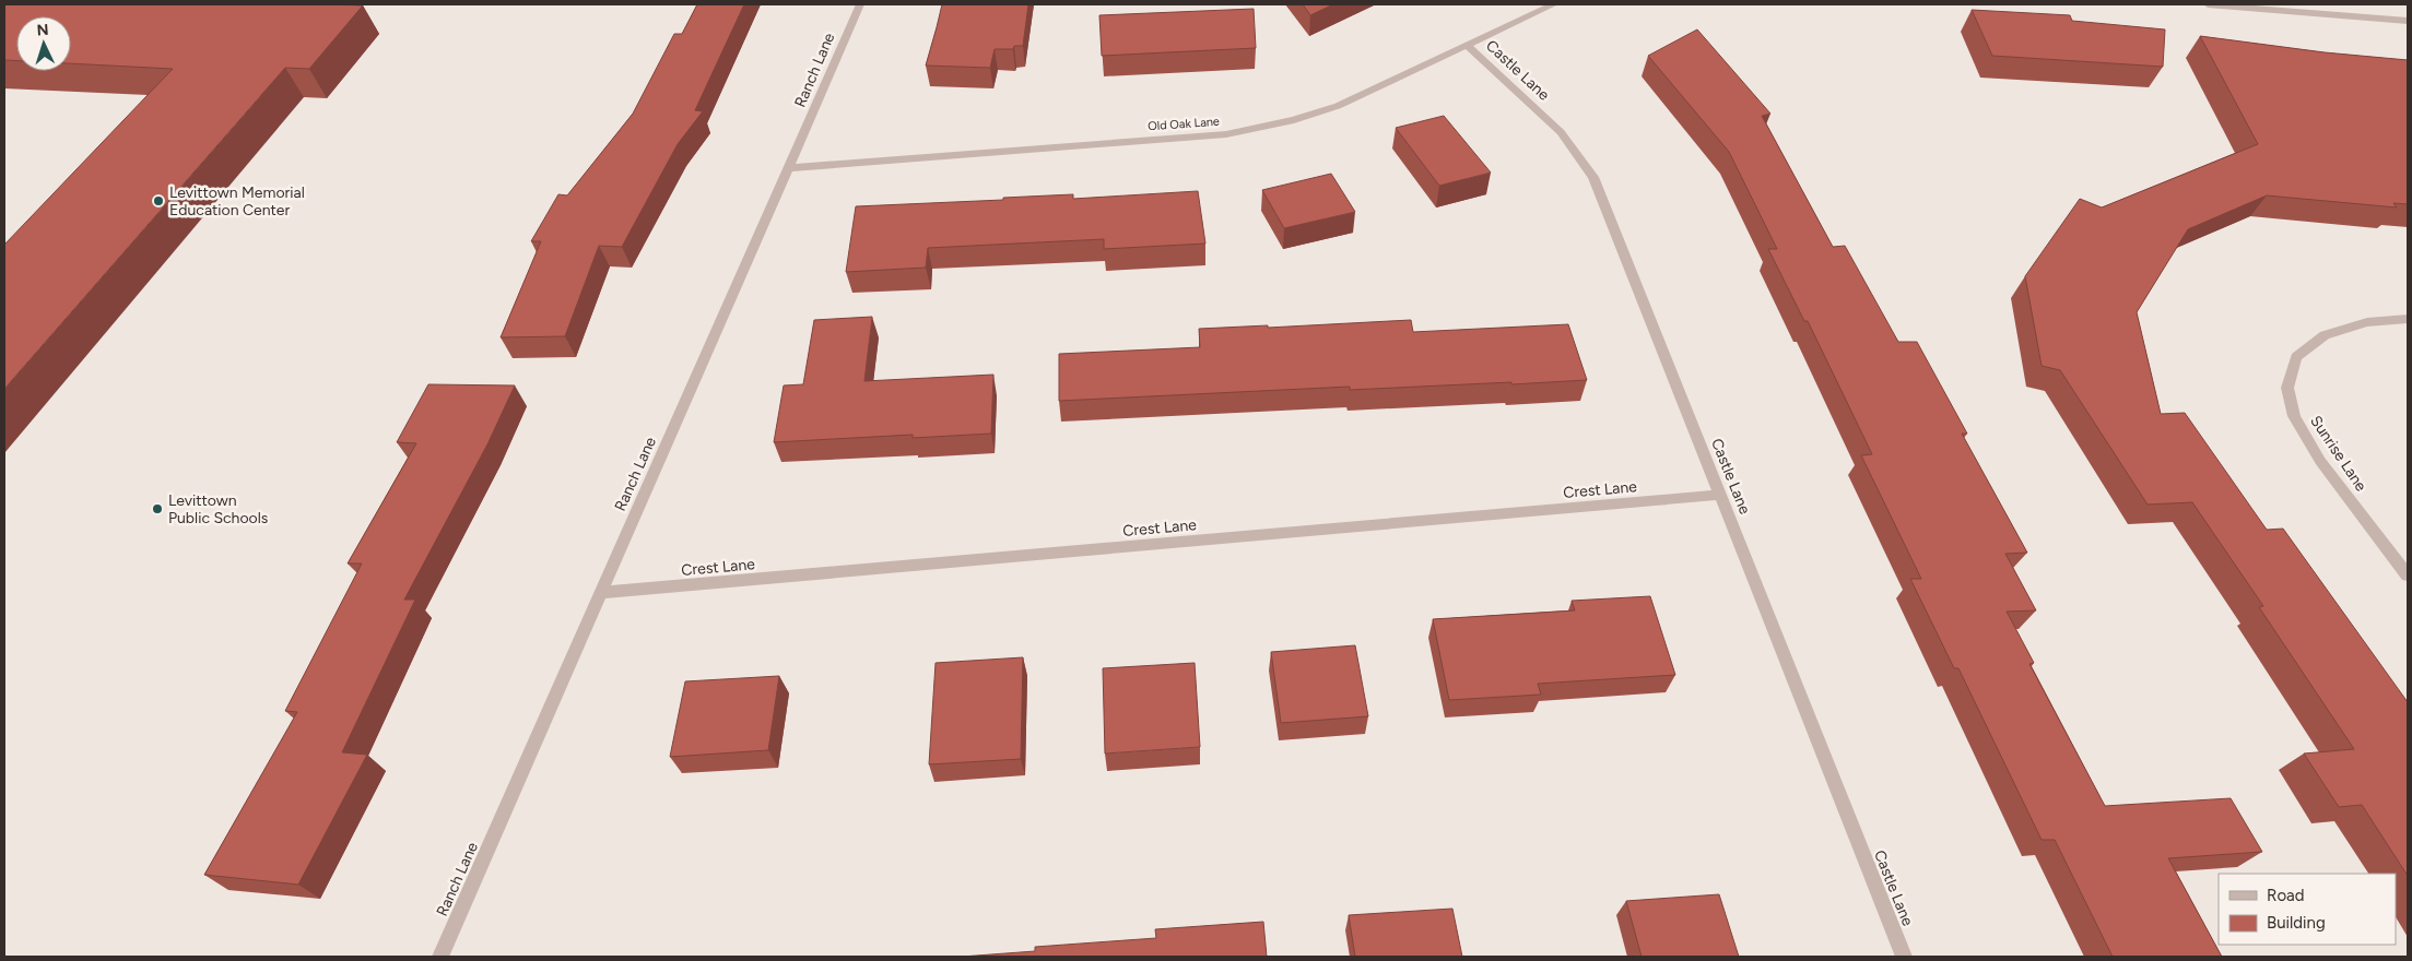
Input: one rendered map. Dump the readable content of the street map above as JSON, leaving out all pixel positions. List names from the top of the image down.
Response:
{
  "streets": {
    "street": [
      "Ranch Lane",
      "Castle Lane",
      "Old Oak Lane",
      "Sunrise Lane",
      "Crest Lane"
    ]
  },
  "crossings": [
    ["Ranch Lane", "Old Oak Lane"],
    ["Ranch Lane", "Crest Lane"],
    ["Castle Lane", "Old Oak Lane"],
    ["Castle Lane", "Crest Lane"]
  ],
  "places": ["Levittown Memorial Education Center", "Levittown Public Schools"],
  "legend": ["Road", "Building"],
  "north": "top"
}
